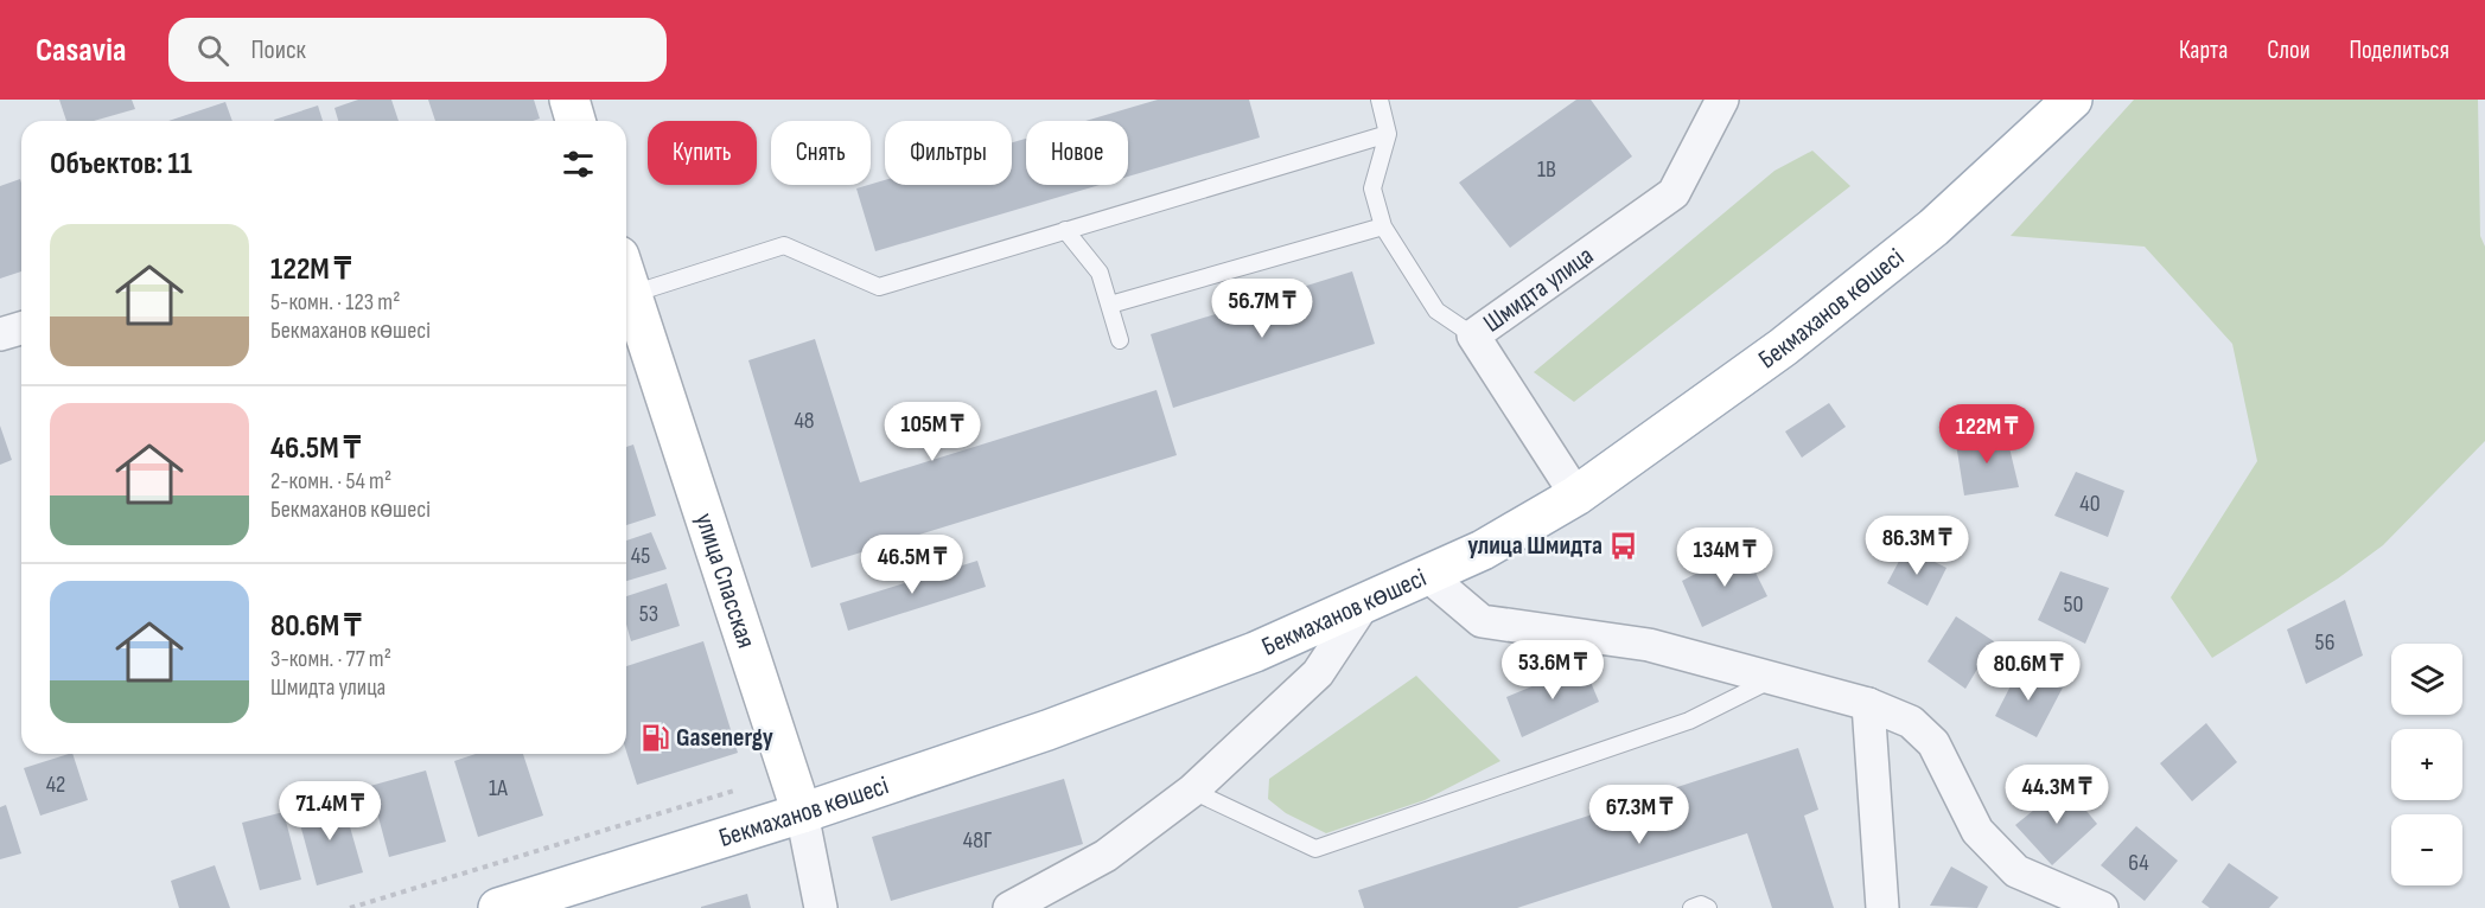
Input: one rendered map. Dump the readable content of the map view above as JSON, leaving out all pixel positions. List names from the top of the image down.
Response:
{
  "streets": {
    "main road": ["Бекмаханов көшесі", "улица Спасская"],
    "street": ["Шмидта улица"]
  },
  "crossings": [
    ["Шмидта улица", "Бекмаханов көшесі"],
    ["Бекмаханов көшесі", "улица Спасская"]
  ],
  "places": {
    "bus stop": ["улица Шмидта"],
    "fuel station": ["Gasenergy"]
  },
  "house_numbers": [
    "1В",
    "48",
    "40",
    "45",
    "50",
    "53",
    "56",
    "42",
    "1А",
    "48Г",
    "64"
  ],
  "page": {
    "header": "Casavia",
    "search": "Поиск",
    "nav": ["Карта", "Слои", "Поделиться"],
    "chip": [
      "Купить",
      "Снять",
      "Фильтры",
      "Новое"
    ],
    "heading": "Объектов: 11",
    "list": [
      {
        "name": "122M ₸",
        "note": "5-комн. · 123 m² · Бекмаханов көшесі"
      },
      {
        "name": "46.5M ₸",
        "note": "2-комн. · 54 m² · Бекмаханов көшесі"
      },
      {
        "name": "80.6M ₸",
        "note": "3-комн. · 77 m² · Шмидта улица"
      }
    ],
    "price": [
      "56.7M ₸",
      "105M ₸",
      "122M ₸",
      "86.3M ₸",
      "134M ₸",
      "46.5M ₸",
      "53.6M ₸",
      "80.6M ₸",
      "44.3M ₸",
      "71.4M ₸",
      "67.3M ₸"
    ],
    "map_buttons": ["+", "−"]
  }
}
